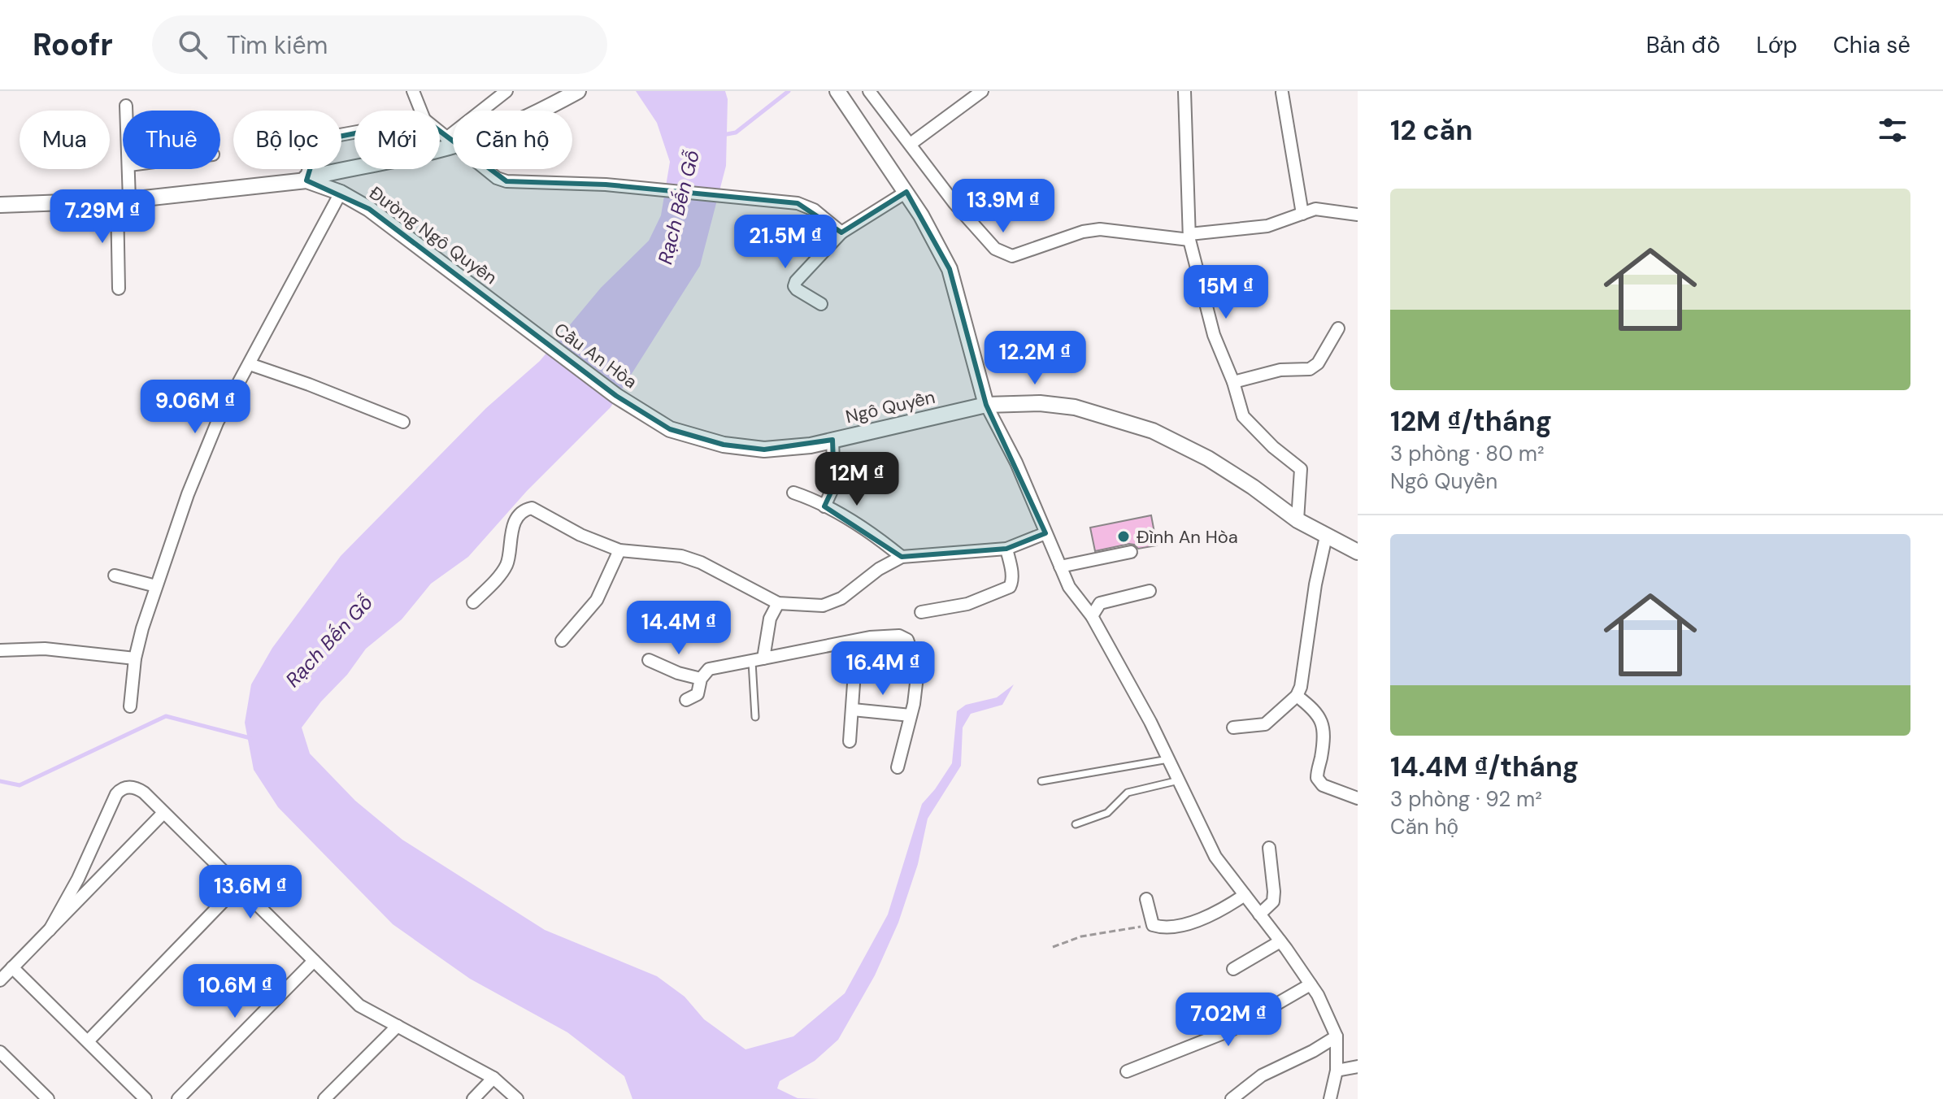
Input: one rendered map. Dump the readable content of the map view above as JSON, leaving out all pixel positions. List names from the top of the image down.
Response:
{
  "streets": {
    "street": ["Đường Ngô Quyền", "Cầu An Hòa", "Ngô Quyền"]
  },
  "crossings": [
    ["Đường Ngô Quyền", "Cầu An Hòa"],
    ["Cầu An Hòa", "Ngô Quyền"]
  ],
  "water": ["Rạch Bến Gỗ"],
  "places": ["Đình An Hòa"],
  "page": {
    "header": "Roofr",
    "search": "Tìm kiếm",
    "nav": ["Bản đồ", "Lớp", "Chia sẻ"],
    "heading": "12 căn",
    "chip": [
      "Mua",
      "Thuê",
      "Bộ lọc",
      "Mới",
      "Căn hộ"
    ],
    "list": [
      {
        "name": "12M ₫/tháng",
        "note": "3 phòng · 80 m² · Ngô Quyền"
      },
      {
        "name": "14.4M ₫/tháng",
        "note": "3 phòng · 92 m² · Căn hộ"
      }
    ],
    "price": [
      "13.9M ₫",
      "7.29M ₫",
      "21.5M ₫",
      "15M ₫",
      "12.2M ₫",
      "9.06M ₫",
      "12M ₫",
      "14.4M ₫",
      "16.4M ₫",
      "13.6M ₫",
      "10.6M ₫",
      "7.02M ₫"
    ]
  }
}
